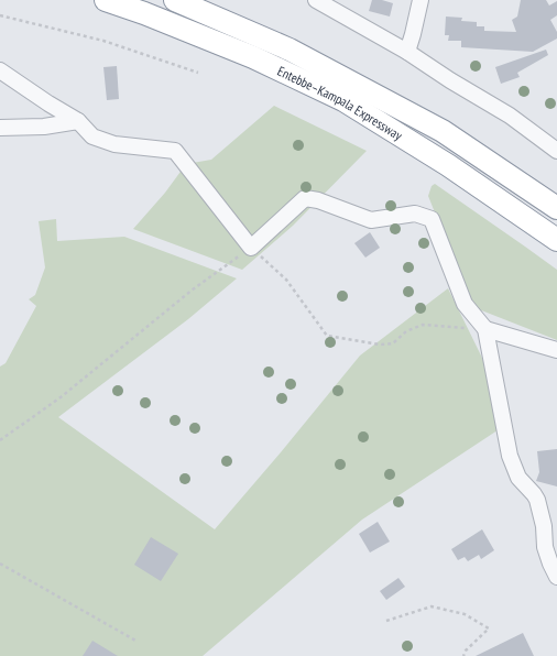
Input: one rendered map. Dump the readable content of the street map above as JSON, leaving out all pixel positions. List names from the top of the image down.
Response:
{
  "streets": {
    "highway": ["Entebbe–Kampala Expressway"]
  }
}
